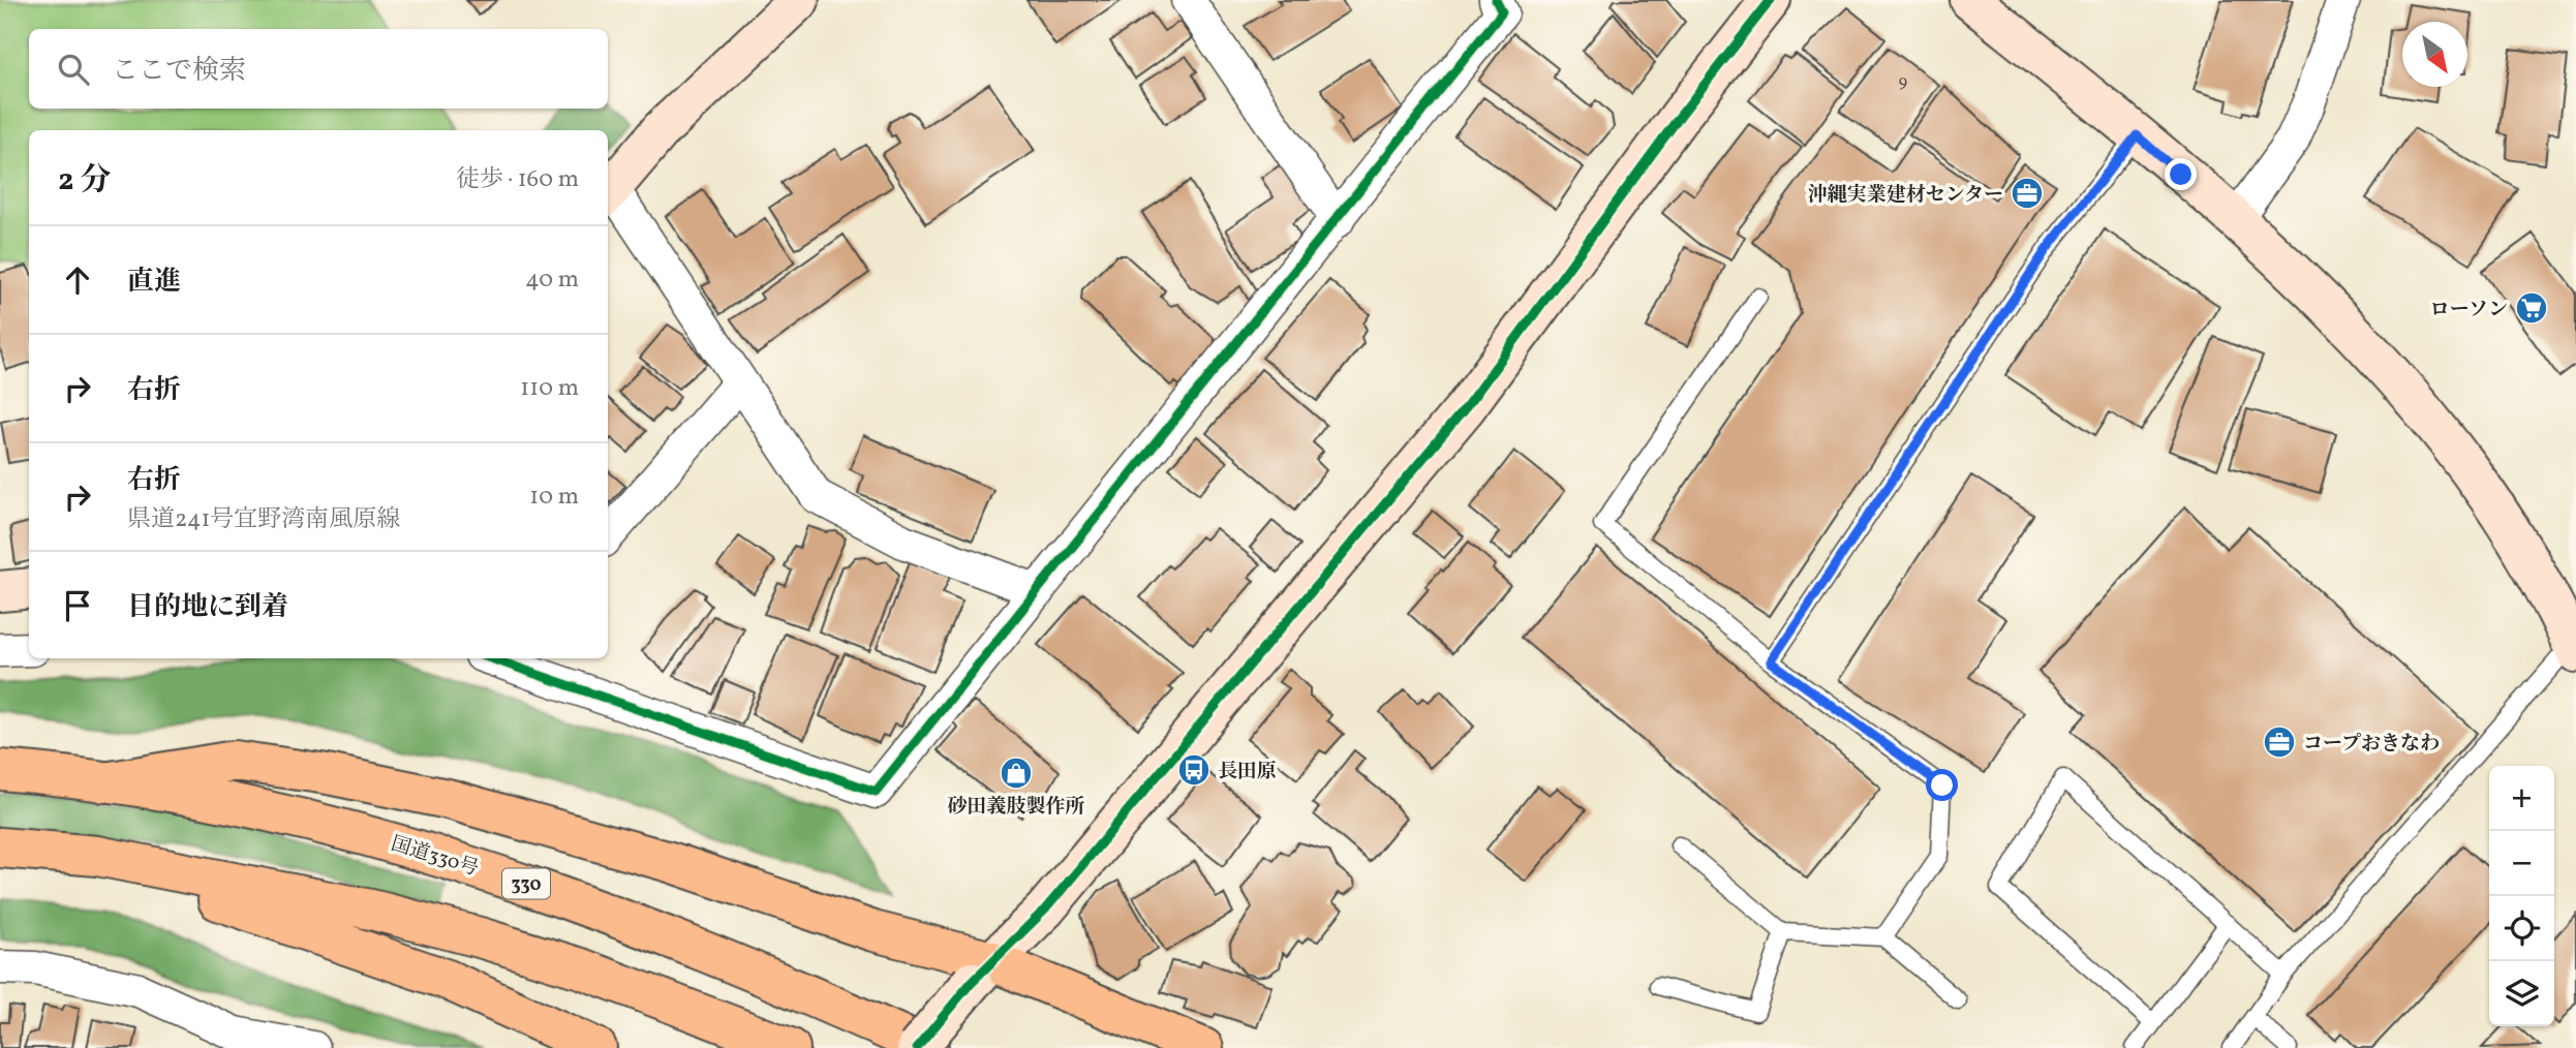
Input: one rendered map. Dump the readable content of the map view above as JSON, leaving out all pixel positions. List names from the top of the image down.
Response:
{
  "streets": {
    "highway": ["国道330号", "330"]
  },
  "places": {
    "office": ["沖縄実業建材センター", "コープおきなわ"],
    "supermarket": ["ローソン"],
    "bus stop": ["長田原"],
    "shop": ["砂田義肢製作所"]
  },
  "house_numbers": ["9"],
  "north": "bottom right",
  "page": {
    "search": "ここで検索",
    "heading": ["2 分", "徒歩 · 160 m"],
    "list": [
      ["直進", "40 m"],
      ["右折", "110 m"],
      ["右折", "県道241号宜野湾南風原線", "10 m"],
      "目的地に到着"
    ],
    "map_buttons": ["+", "−"]
  }
}
